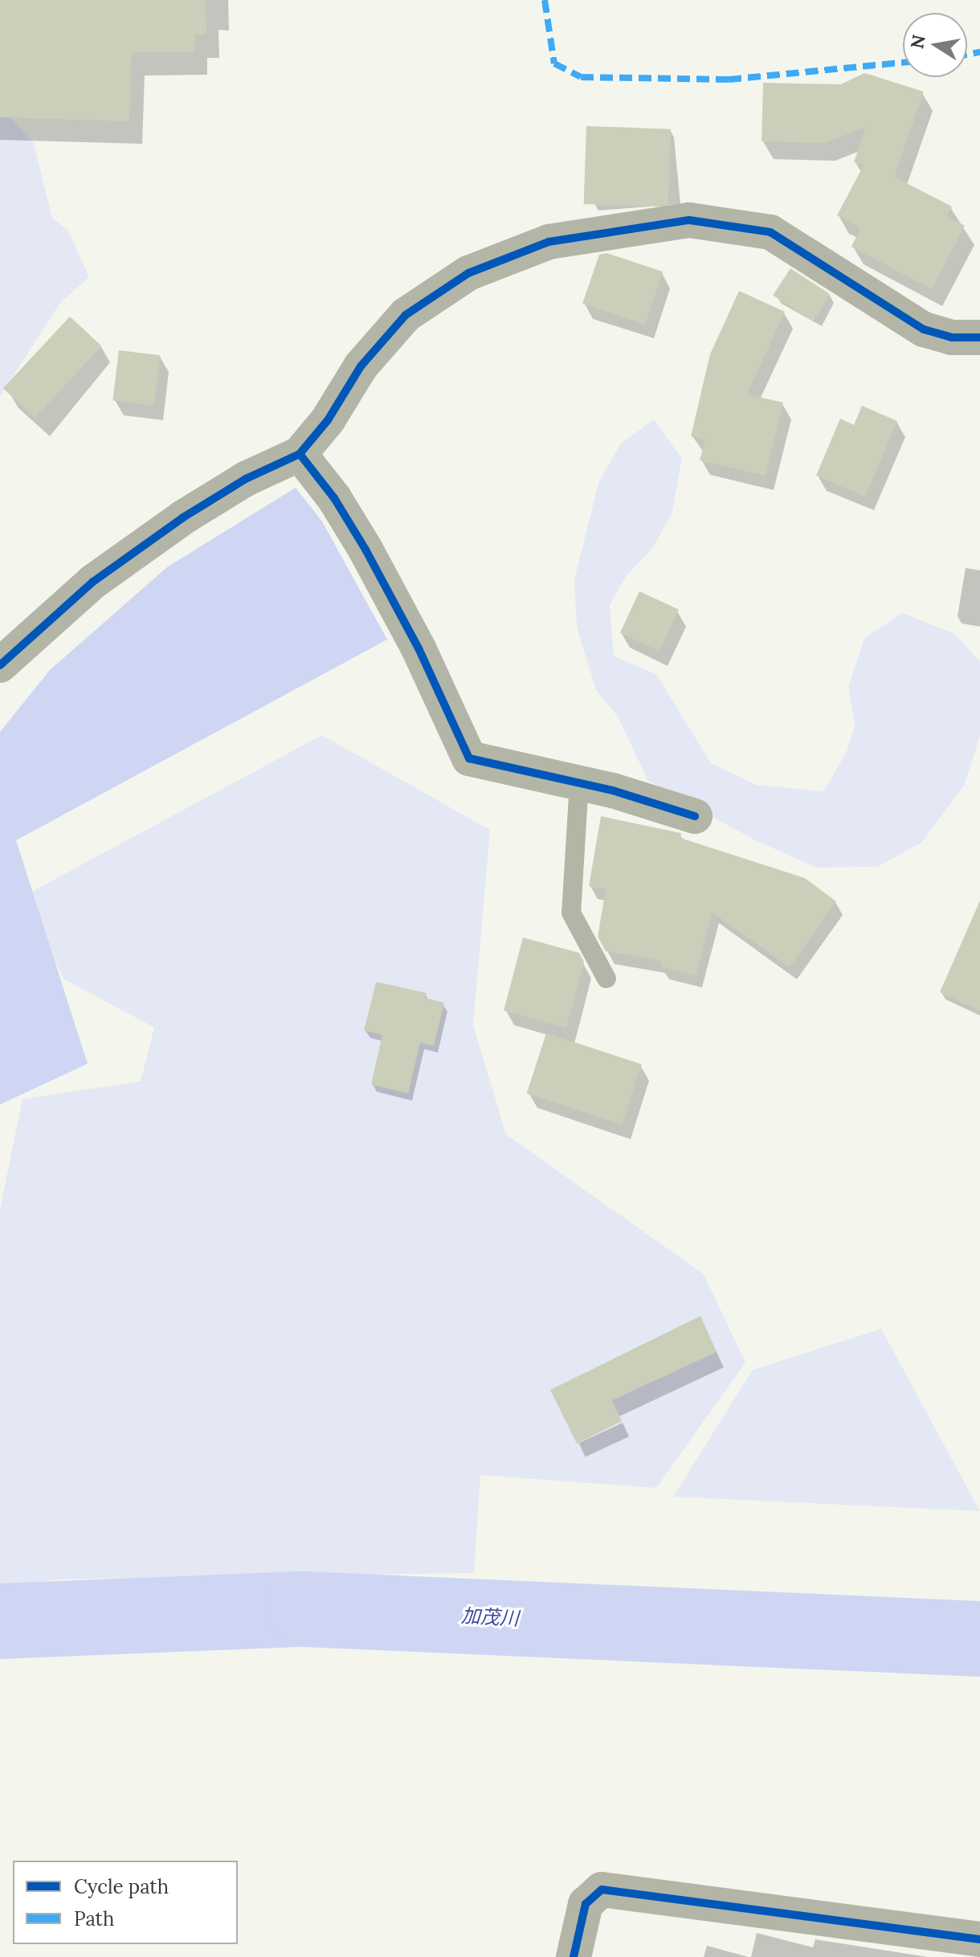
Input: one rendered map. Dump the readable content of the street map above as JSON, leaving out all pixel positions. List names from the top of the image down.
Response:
{
  "water": ["加茂川"],
  "legend": ["Cycle path", "Path"],
  "north": "left"
}
